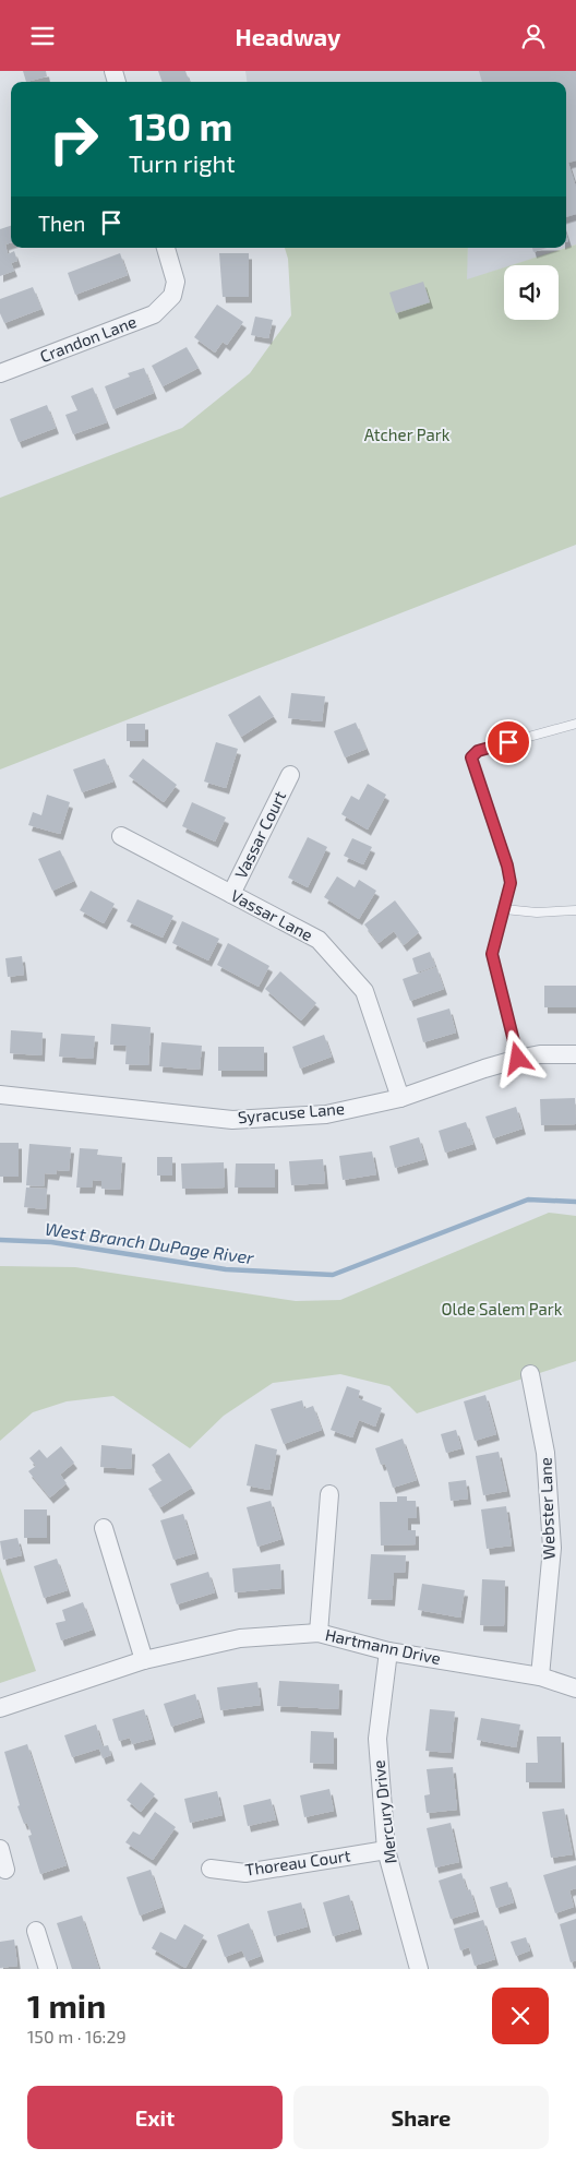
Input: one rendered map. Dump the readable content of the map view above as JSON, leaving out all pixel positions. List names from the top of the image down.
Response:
{
  "streets": {
    "street": [
      "Crandon Lane",
      "Vassar Court",
      "Vassar Lane",
      "Syracuse Lane",
      "Webster Lane",
      "Hartmann Drive",
      "Mercury Drive",
      "Thoreau Court"
    ]
  },
  "crossings": [
    ["Vassar Court", "Vassar Lane"],
    ["Vassar Lane", "Syracuse Lane"],
    ["Webster Lane", "Hartmann Drive"],
    ["Hartmann Drive", "Mercury Drive"],
    ["Mercury Drive", "Thoreau Court"]
  ],
  "water": ["West Branch DuPage River"],
  "parks": ["Atcher Park", "Olde Salem Park"],
  "page": {
    "header": "Headway",
    "turn": ["130 m", "Turn right"],
    "then": "Then",
    "heading": ["1 min", "150 m · 16:29"],
    "buttons": ["Exit", "Share"]
  }
}
